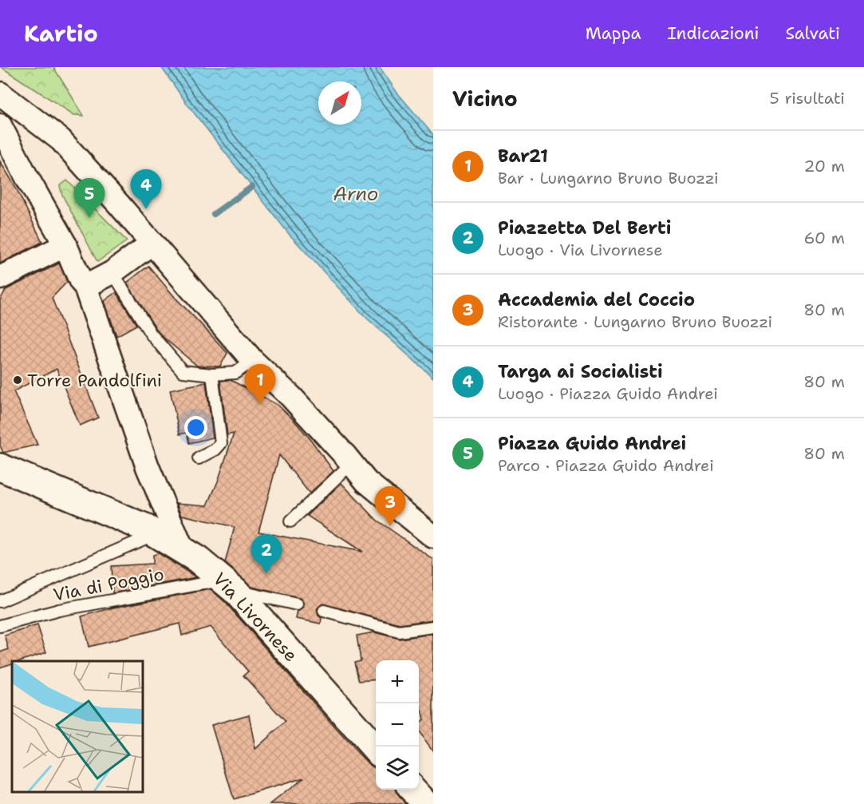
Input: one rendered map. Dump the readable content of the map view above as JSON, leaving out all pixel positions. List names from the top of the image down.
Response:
{
  "streets": {
    "main road": ["Via Livornese"],
    "lane": ["Via di Poggio"]
  },
  "crossings": [
    ["Via di Poggio", "Via Livornese"]
  ],
  "water": ["Arno"],
  "places": ["Torre Pandolfini"],
  "north": "top right",
  "page": {
    "header": "Kartio",
    "nav": ["Mappa", "Indicazioni", "Salvati"],
    "heading": ["Vicino", "5 risultati"],
    "list": [
      {
        "mark": "1",
        "name": "Bar21",
        "note": "Bar · Lungarno Bruno Buozzi",
        "value": "20 m"
      },
      {
        "mark": "2",
        "name": "Piazzetta Del Berti",
        "note": "Luogo · Via Livornese",
        "value": "60 m"
      },
      {
        "mark": "3",
        "name": "Accademia del Coccio",
        "note": "Ristorante · Lungarno Bruno Buozzi",
        "value": "80 m"
      },
      {
        "mark": "4",
        "name": "Targa ai Socialisti",
        "note": "Luogo · Piazza Guido Andrei",
        "value": "80 m"
      },
      {
        "mark": "5",
        "name": "Piazza Guido Andrei",
        "note": "Parco · Piazza Guido Andrei",
        "value": "80 m"
      }
    ],
    "pins": [
      "4",
      "5",
      "1",
      "3",
      "2"
    ],
    "map_buttons": ["+", "−"]
  }
}
